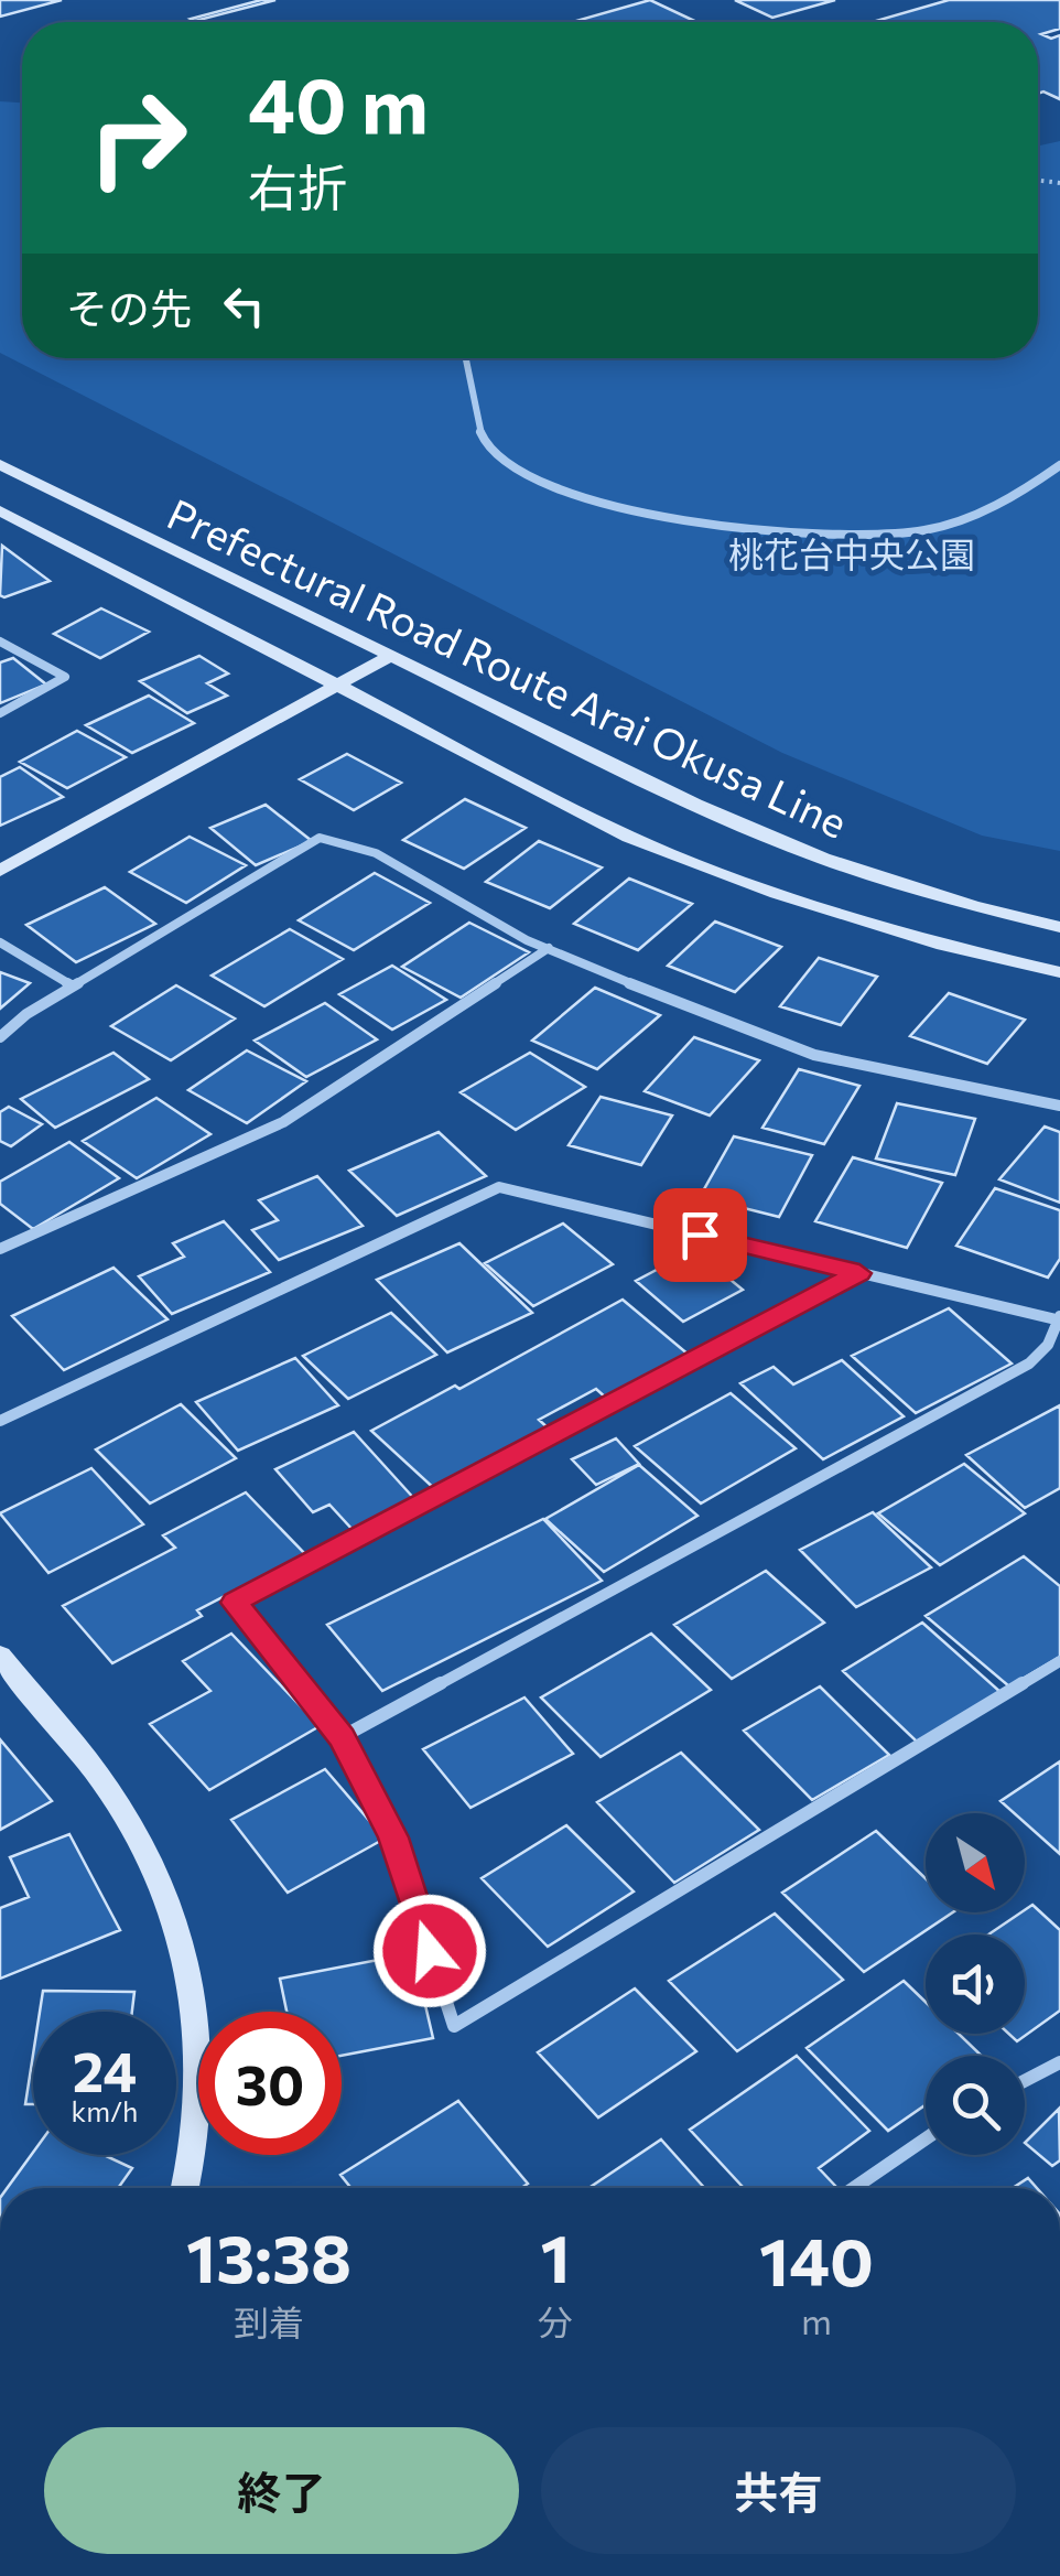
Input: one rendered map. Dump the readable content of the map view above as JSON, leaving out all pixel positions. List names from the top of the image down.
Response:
{
  "streets": {
    "main road": ["Prefectural Road Route Arai Okusa Line"]
  },
  "parks": ["桃花台中央公園"],
  "north": "bottom right",
  "page": {
    "turn": ["40 m", "右折"],
    "then": "その先",
    "speed": "24 km/h",
    "limit": "30",
    "eta": [
      "13:38",
      "到着",
      "1",
      "分",
      "140",
      "m"
    ],
    "buttons": ["終了", "共有"]
  }
}
